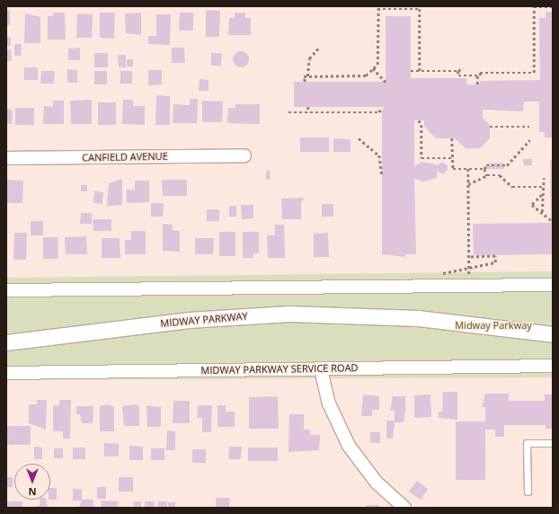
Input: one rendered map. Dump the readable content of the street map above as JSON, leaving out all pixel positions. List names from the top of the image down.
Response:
{
  "streets": {
    "street": ["CANFIELD AVENUE", "MIDWAY PARKWAY", "MIDWAY PARKWAY SERVICE ROAD"]
  },
  "parks": ["Midway Parkway"],
  "north": "bottom"
}
